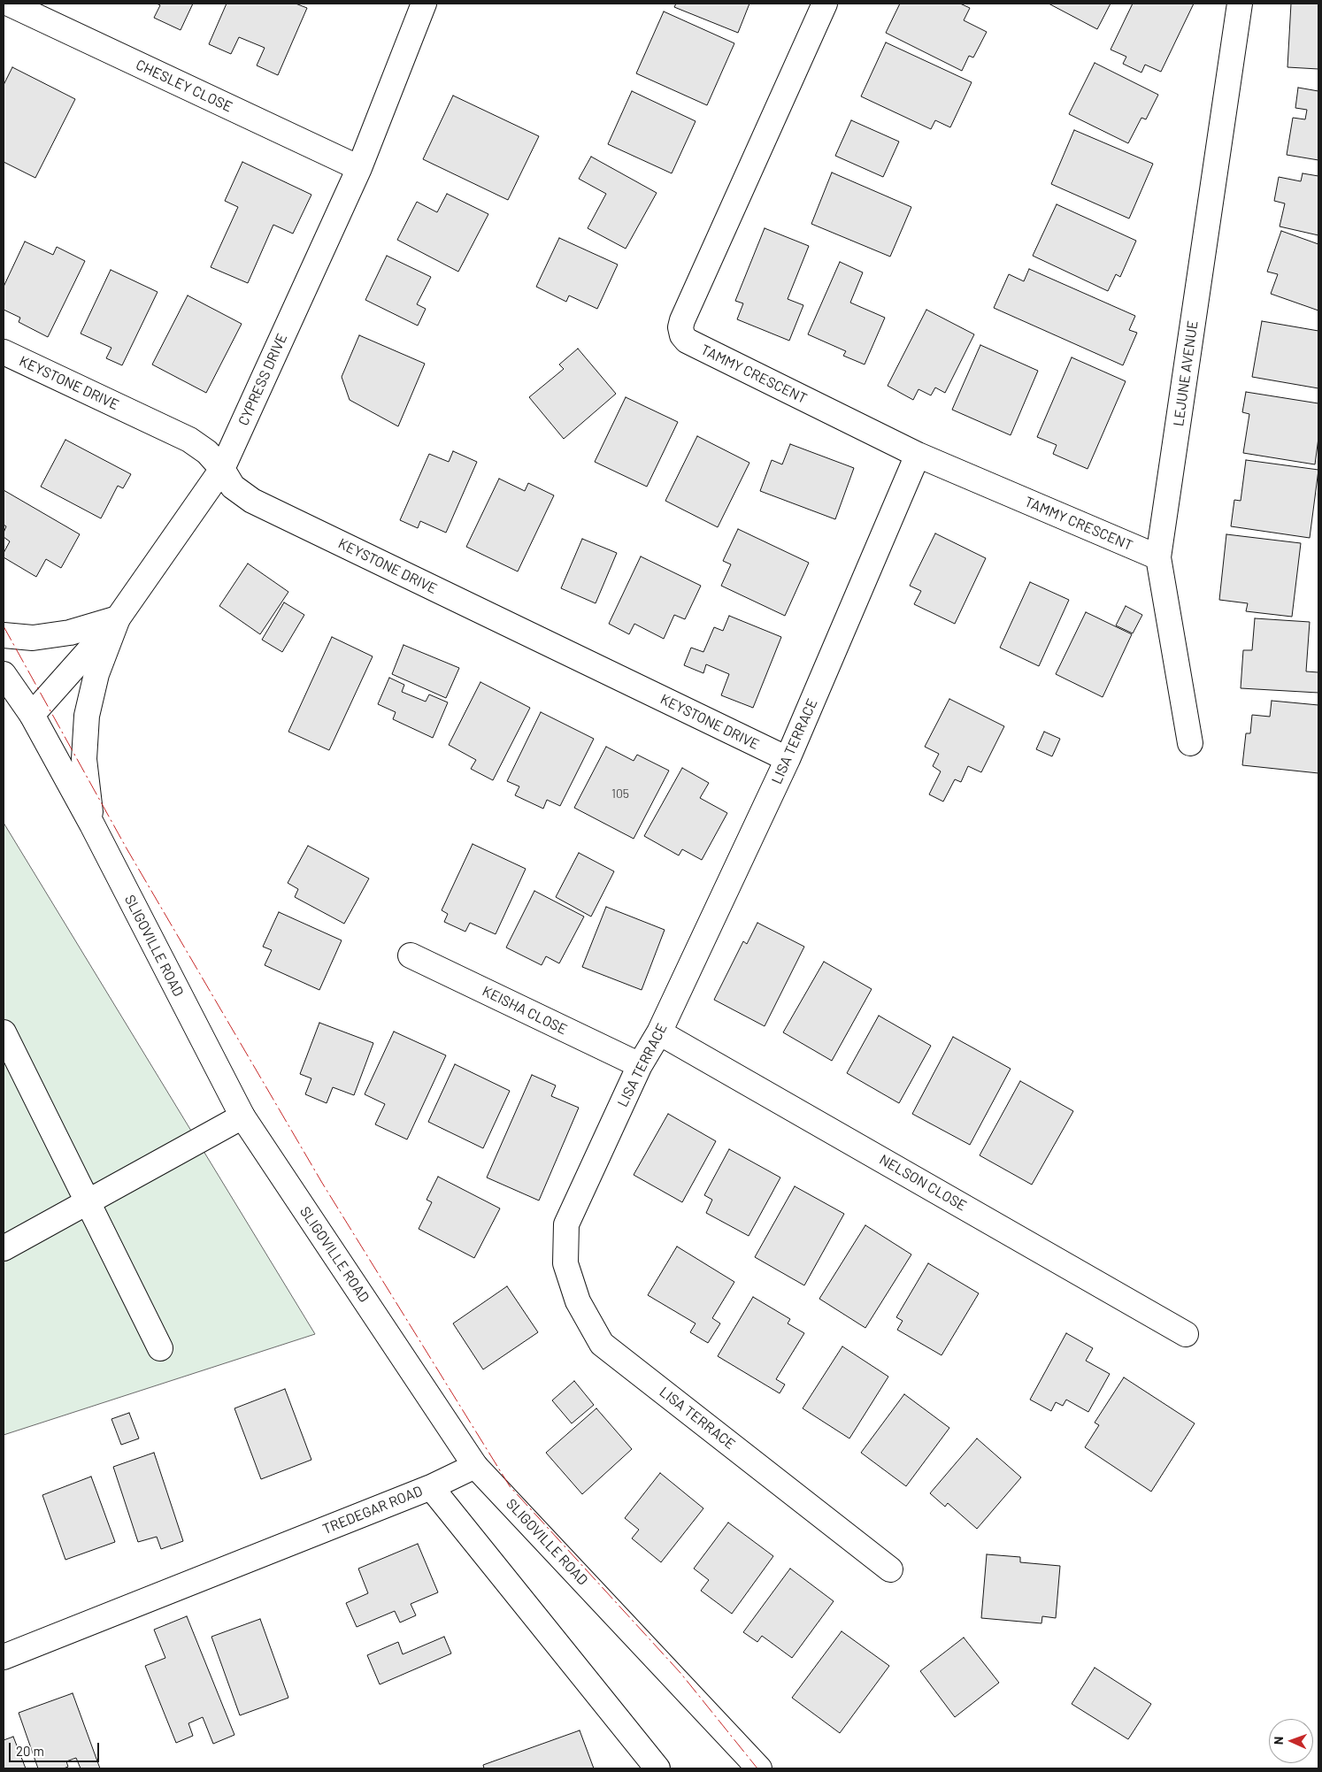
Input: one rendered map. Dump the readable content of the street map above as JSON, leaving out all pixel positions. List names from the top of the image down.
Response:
{
  "streets": {
    "street": [
      "CHESLEY CLOSE",
      "LEJUNE AVENUE",
      "TAMMY CRESCENT",
      "CYPRESS DRIVE",
      "KEYSTONE DRIVE",
      "LISA TERRACE",
      "SLIGOVILLE ROAD",
      "KEISHA CLOSE",
      "NELSON CLOSE",
      "TREDEGAR ROAD"
    ]
  },
  "crossings": [
    ["CHESLEY CLOSE", "CYPRESS DRIVE"],
    ["LEJUNE AVENUE", "TAMMY CRESCENT"],
    ["TAMMY CRESCENT", "LISA TERRACE"],
    ["CYPRESS DRIVE", "KEYSTONE DRIVE"],
    ["CYPRESS DRIVE", "SLIGOVILLE ROAD"],
    ["KEYSTONE DRIVE", "LISA TERRACE"],
    ["LISA TERRACE", "KEISHA CLOSE"],
    ["LISA TERRACE", "NELSON CLOSE"]
  ],
  "house_numbers": ["105"],
  "scale_bar": "20 m",
  "north": "left"
}
